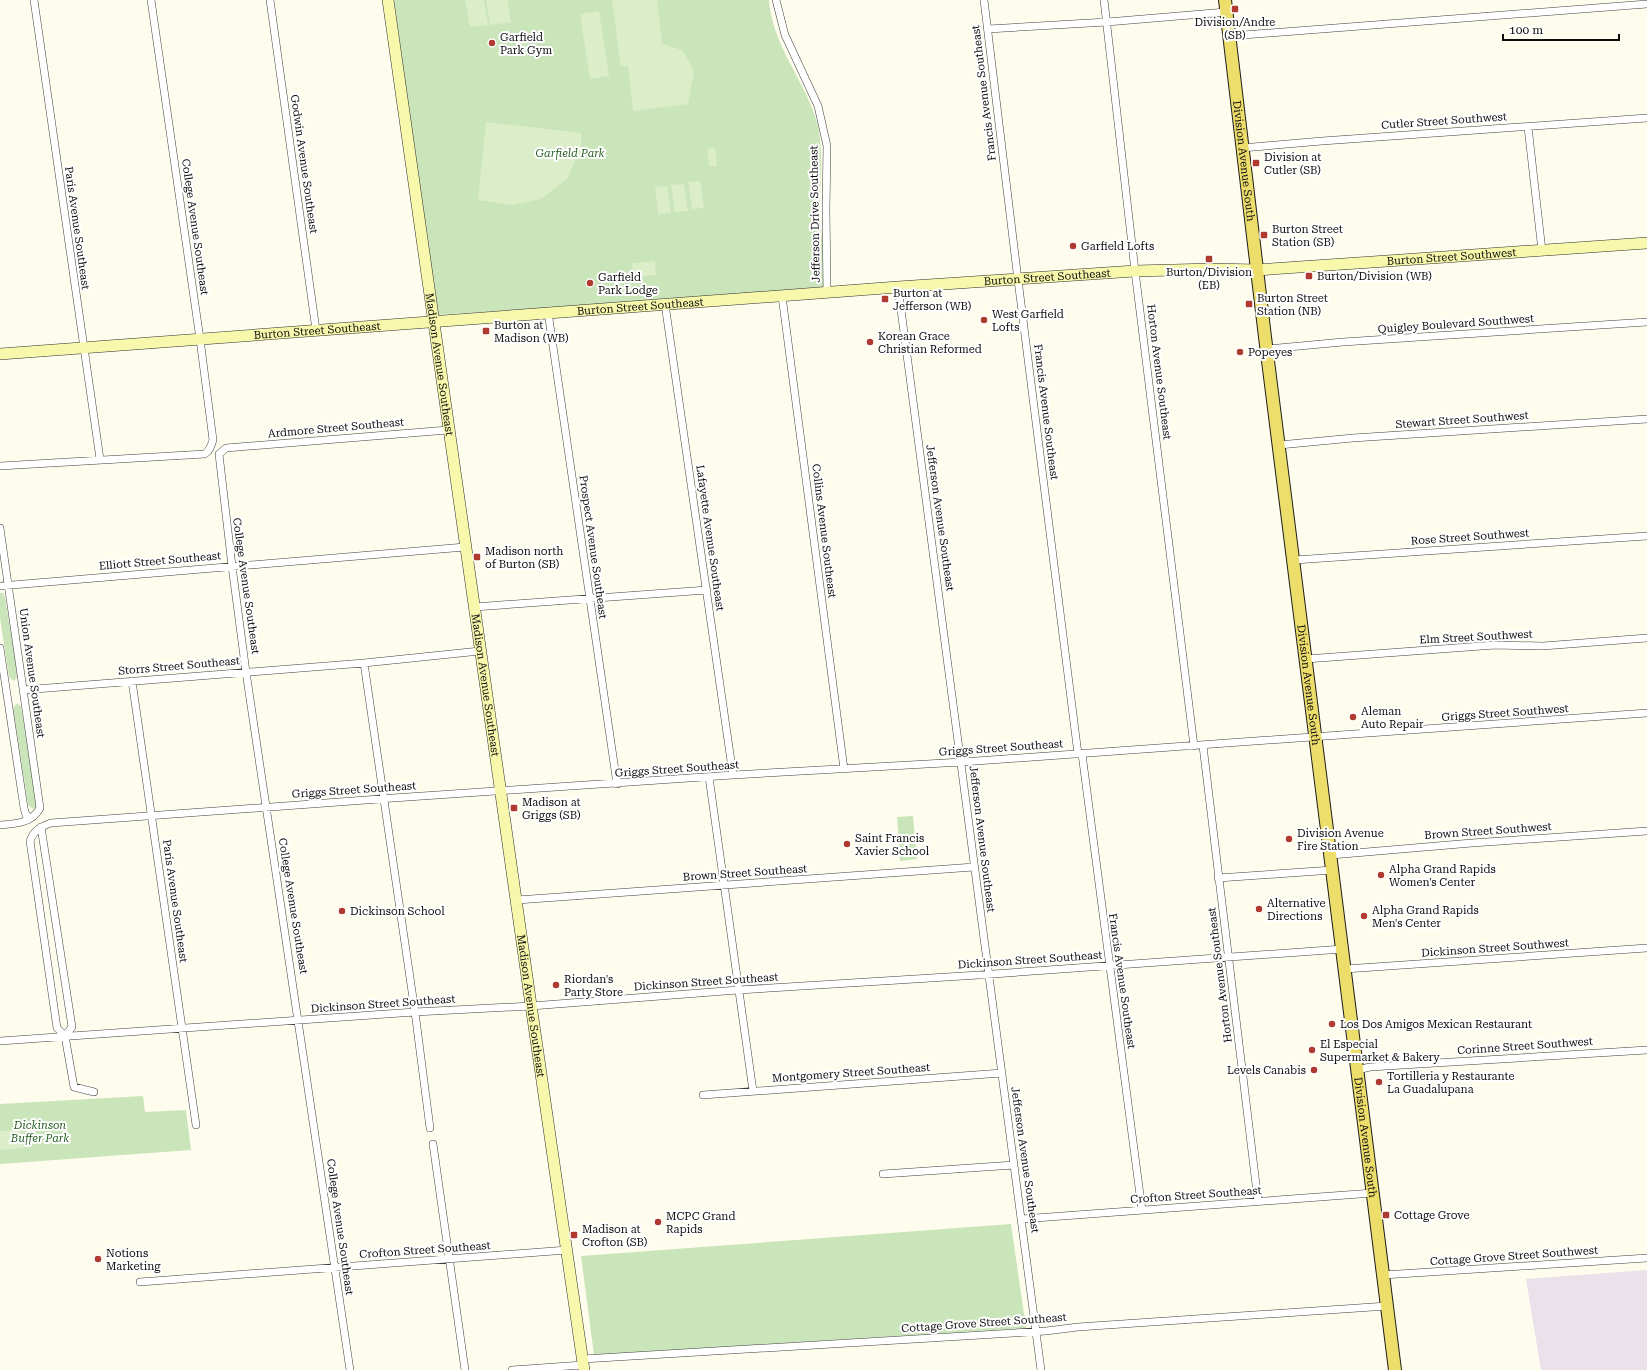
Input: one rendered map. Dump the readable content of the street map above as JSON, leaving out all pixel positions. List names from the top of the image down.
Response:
{
  "streets": {
    "main road": [
      "Division Avenue South",
      "Burton Street Southwest",
      "Burton Street Southeast",
      "Madison Avenue Southeast"
    ],
    "street": [
      "Francis Avenue Southeast",
      "Cutler Street Southwest",
      "Godwin Avenue Southeast",
      "Jefferson Drive Southeast",
      "College Avenue Southeast",
      "Paris Avenue Southeast",
      "Quigley Boulevard Southwest",
      "Horton Avenue Southeast",
      "Stewart Street Southwest",
      "Ardmore Street Southeast",
      "Jefferson Avenue Southeast",
      "Collins Avenue Southeast",
      "Rose Street Southwest",
      "Lafayette Avenue Southeast",
      "Prospect Avenue Southeast",
      "Elliott Street Southeast",
      "Elm Street Southwest",
      "Storrs Street Southeast",
      "Union Avenue Southeast",
      "Griggs Street Southwest",
      "Griggs Street Southeast",
      "Brown Street Southwest",
      "Brown Street Southeast",
      "Dickinson Street Southwest",
      "Dickinson Street Southeast",
      "Corinne Street Southwest",
      "Montgomery Street Southeast",
      "Crofton Street Southeast",
      "Cottage Grove Street Southwest",
      "Cottage Grove Street Southeast"
    ]
  },
  "crossings": [
    ["Francis Avenue Southeast", "Burton Street Southeast"],
    ["Francis Avenue Southeast", "Griggs Street Southeast"],
    ["Francis Avenue Southeast", "Dickinson Street Southeast"],
    ["Francis Avenue Southeast", "Crofton Street Southeast"],
    ["Cutler Street Southwest", "Division Avenue South"],
    ["Division Avenue South", "Burton Street Southwest"],
    ["Division Avenue South", "Burton Street Southeast"],
    ["Division Avenue South", "Quigley Boulevard Southwest"],
    ["Division Avenue South", "Stewart Street Southwest"],
    ["Division Avenue South", "Rose Street Southwest"],
    ["Division Avenue South", "Elm Street Southwest"],
    ["Division Avenue South", "Griggs Street Southwest"],
    ["Division Avenue South", "Griggs Street Southeast"],
    ["Division Avenue South", "Brown Street Southwest"],
    ["Division Avenue South", "Dickinson Street Southwest"],
    ["Division Avenue South", "Dickinson Street Southeast"],
    ["Division Avenue South", "Corinne Street Southwest"],
    ["Division Avenue South", "Crofton Street Southeast"],
    ["Division Avenue South", "Cottage Grove Street Southwest"],
    ["Division Avenue South", "Cottage Grove Street Southeast"],
    ["Godwin Avenue Southeast", "Burton Street Southeast"],
    ["Jefferson Drive Southeast", "Burton Street Southeast"],
    ["College Avenue Southeast", "Paris Avenue Southeast"],
    ["College Avenue Southeast", "Burton Street Southeast"],
    ["College Avenue Southeast", "Ardmore Street Southeast"],
    ["College Avenue Southeast", "Elliott Street Southeast"],
    ["College Avenue Southeast", "Storrs Street Southeast"],
    ["College Avenue Southeast", "Griggs Street Southeast"],
    ["College Avenue Southeast", "Dickinson Street Southeast"],
    ["College Avenue Southeast", "Crofton Street Southeast"],
    ["Paris Avenue Southeast", "Burton Street Southeast"],
    ["Paris Avenue Southeast", "Storrs Street Southeast"],
    ["Paris Avenue Southeast", "Griggs Street Southeast"],
    ["Paris Avenue Southeast", "Dickinson Street Southeast"],
    ["Burton Street Southwest", "Burton Street Southeast"],
    ["Burton Street Southeast", "Madison Avenue Southeast"],
    ["Burton Street Southeast", "Horton Avenue Southeast"],
    ["Burton Street Southeast", "Jefferson Avenue Southeast"],
    ["Burton Street Southeast", "Collins Avenue Southeast"],
    ["Burton Street Southeast", "Lafayette Avenue Southeast"],
    ["Burton Street Southeast", "Prospect Avenue Southeast"],
    ["Madison Avenue Southeast", "Ardmore Street Southeast"],
    ["Madison Avenue Southeast", "Elliott Street Southeast"],
    ["Madison Avenue Southeast", "Storrs Street Southeast"],
    ["Madison Avenue Southeast", "Griggs Street Southeast"],
    ["Madison Avenue Southeast", "Brown Street Southeast"],
    ["Madison Avenue Southeast", "Dickinson Street Southeast"],
    ["Madison Avenue Southeast", "Crofton Street Southeast"],
    ["Madison Avenue Southeast", "Cottage Grove Street Southeast"],
    ["Horton Avenue Southeast", "Griggs Street Southeast"],
    ["Horton Avenue Southeast", "Dickinson Street Southeast"],
    ["Horton Avenue Southeast", "Crofton Street Southeast"],
    ["Jefferson Avenue Southeast", "Griggs Street Southeast"],
    ["Jefferson Avenue Southeast", "Brown Street Southeast"],
    ["Jefferson Avenue Southeast", "Dickinson Street Southeast"],
    ["Jefferson Avenue Southeast", "Montgomery Street Southeast"],
    ["Jefferson Avenue Southeast", "Crofton Street Southeast"],
    ["Jefferson Avenue Southeast", "Cottage Grove Street Southeast"],
    ["Collins Avenue Southeast", "Griggs Street Southeast"],
    ["Lafayette Avenue Southeast", "Griggs Street Southeast"],
    ["Prospect Avenue Southeast", "Griggs Street Southeast"],
    ["Elliott Street Southeast", "Union Avenue Southeast"],
    ["Storrs Street Southeast", "Union Avenue Southeast"],
    ["Griggs Street Southwest", "Griggs Street Southeast"]
  ],
  "parks": ["Garfield Park", "Dickinson Buffer Park"],
  "places": {
    "transit": [
      "Division/Andre (SB)",
      "Division at Cutler (SB)",
      "Burton Street Station (SB)",
      "Burton/Division (EB)",
      "Burton/Division (WB)",
      "Burton at Jefferson (WB)",
      "Burton Street Station (NB)",
      "Burton at Madison (WB)",
      "Madison north of Burton (SB)",
      "Madison at Griggs (SB)",
      "Cottage Grove",
      "Madison at Crofton (SB)"
    ],
    "other": [
      "Garfield Park Gym",
      "Garfield Lofts",
      "Garfield Park Lodge",
      "West Garfield Lofts",
      "Korean Grace Christian Reformed",
      "Popeyes",
      "Aleman Auto Repair",
      "Division Avenue Fire Station",
      "Saint Francis Xavier School",
      "Alpha Grand Rapids Women's Center",
      "Alternative Directions",
      "Dickinson School",
      "Alpha Grand Rapids Men's Center",
      "Riordan's Party Store",
      "Los Dos Amigos Mexican Restaurant",
      "El Especial Supermarket & Bakery",
      "Levels Canabis",
      "Tortilleria y Restaurante La Guadalupana",
      "MCPC Grand Rapids",
      "Notions Marketing"
    ]
  },
  "scale_bar": "100 m"
}
